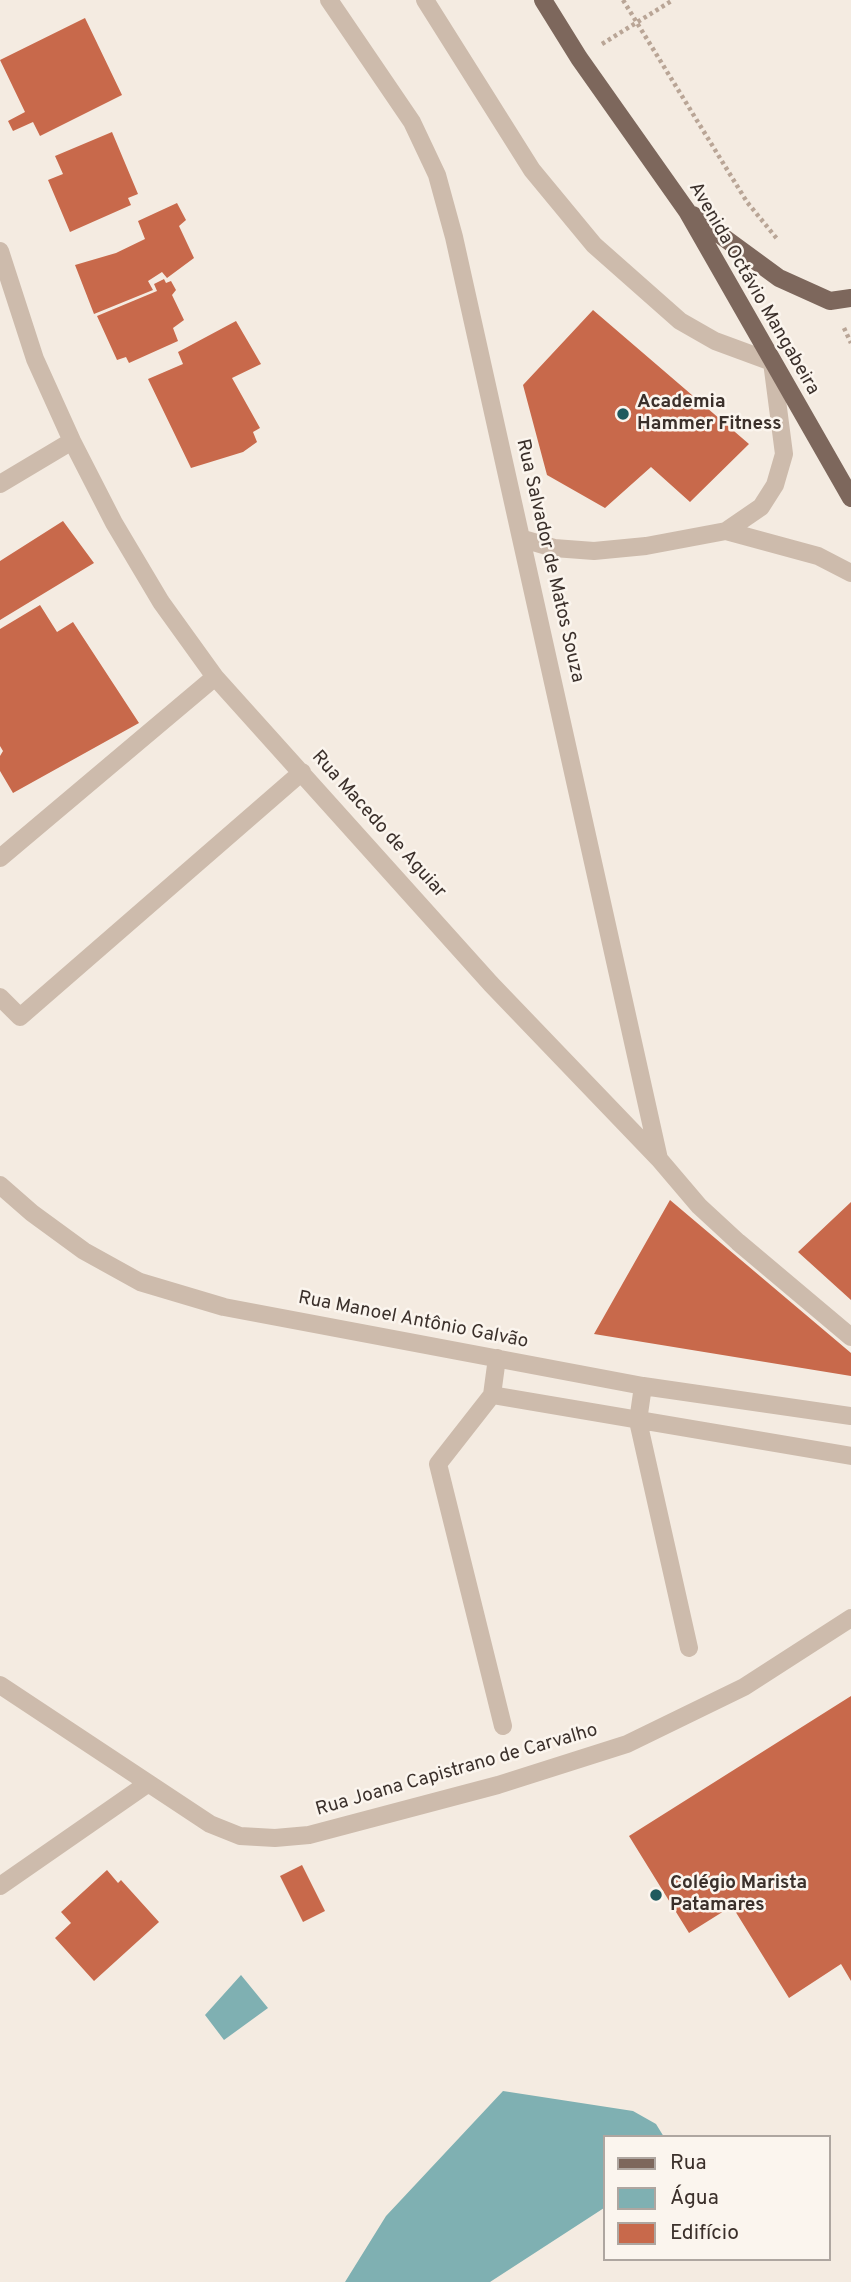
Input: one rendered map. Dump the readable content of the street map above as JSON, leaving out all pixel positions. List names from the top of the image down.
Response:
{
  "streets": {
    "main road": ["Avenida Octávio Mangabeira"],
    "street": [
      "Rua Salvador de Matos Souza",
      "Rua Macedo de Aguiar",
      "Rua Manoel Antônio Galvão",
      "Rua Joana Capistrano de Carvalho"
    ]
  },
  "crossings": [
    ["Rua Salvador de Matos Souza", "Rua Macedo de Aguiar"]
  ],
  "places": ["Academia Hammer Fitness", "Colégio Marista Patamares"],
  "legend": ["Rua", "Água", "Edifício"]
}
